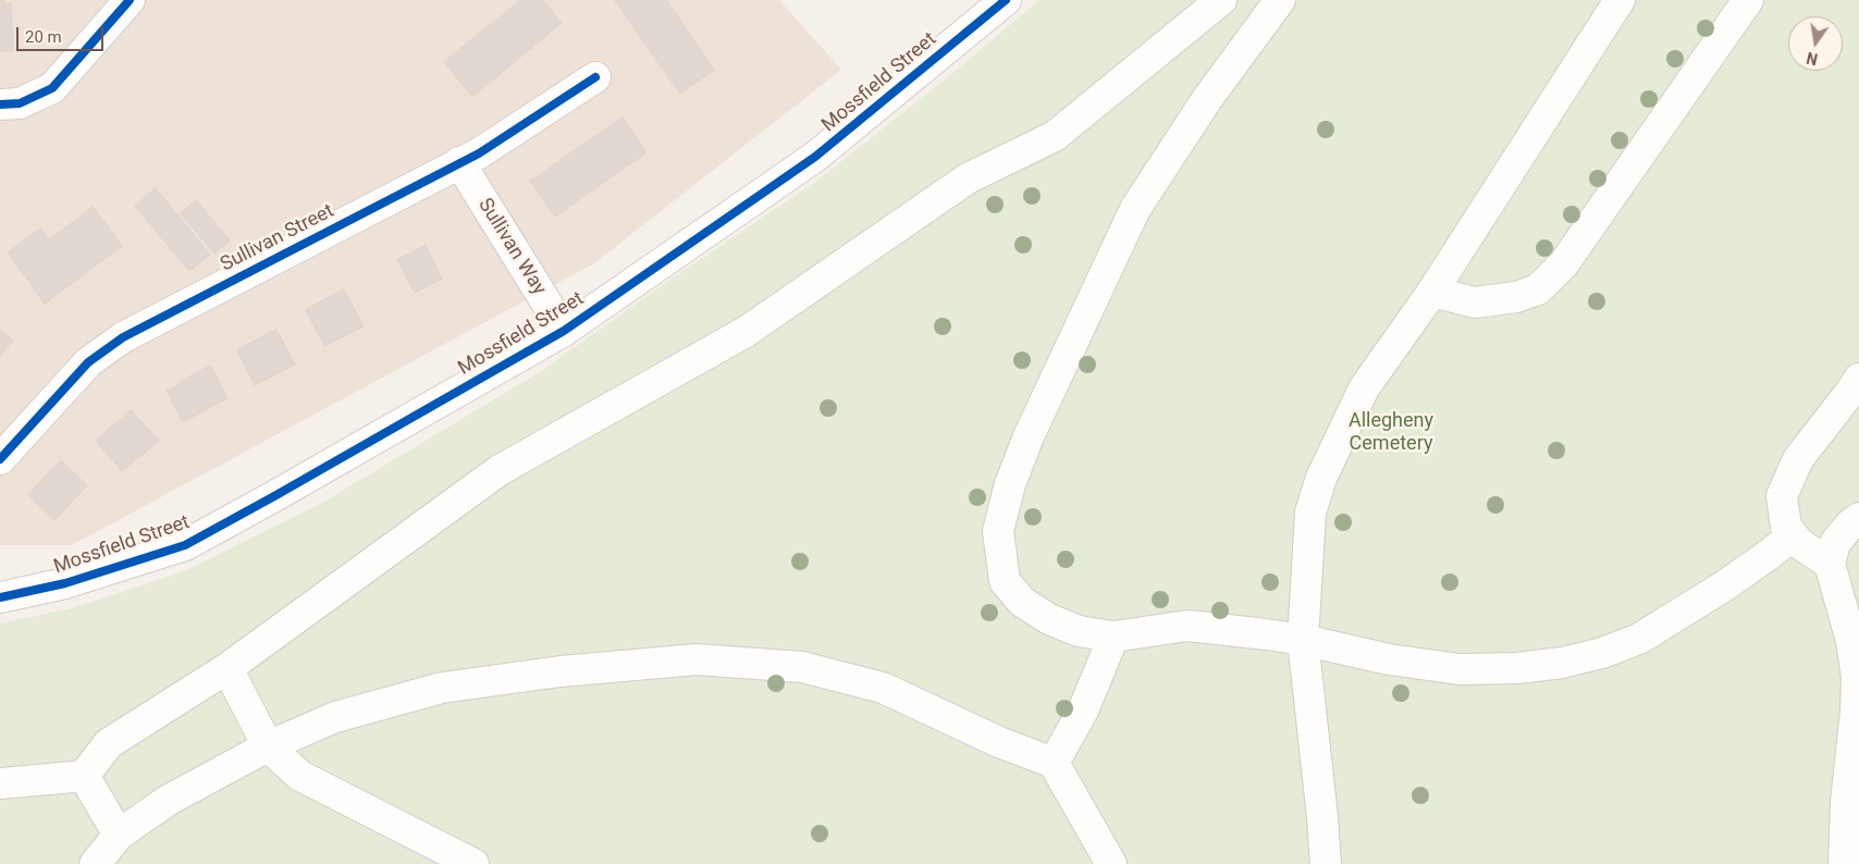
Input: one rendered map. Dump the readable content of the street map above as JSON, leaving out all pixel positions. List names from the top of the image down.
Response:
{
  "streets": {
    "street": ["Mossfield Street", "Sullivan Street", "Sullivan Way"]
  },
  "crossings": [
    ["Mossfield Street", "Sullivan Way"],
    ["Sullivan Street", "Sullivan Way"]
  ],
  "parks": ["Allegheny Cemetery"],
  "scale_bar": "20 m",
  "north": "bottom"
}
